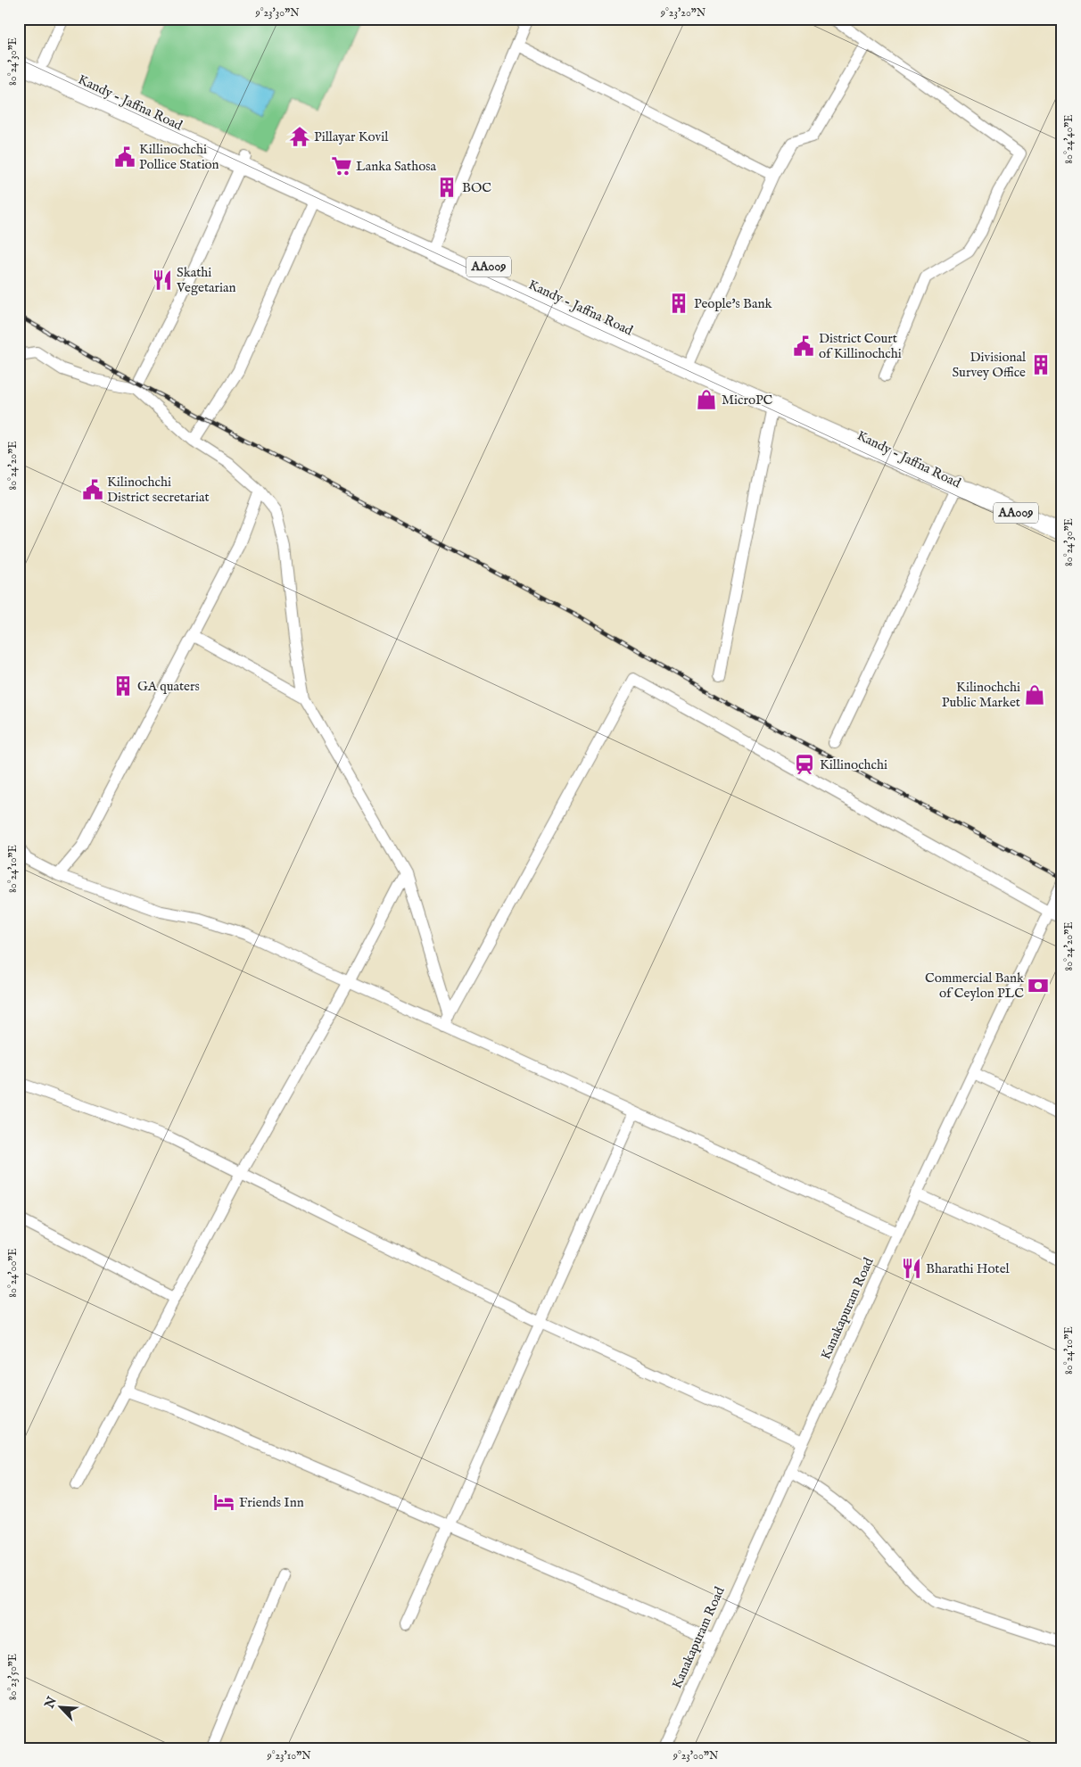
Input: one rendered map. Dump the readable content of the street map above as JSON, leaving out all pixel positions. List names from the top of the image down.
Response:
{
  "streets": {
    "highway": ["Kandy - Jaffna Road", "AA009"],
    "street": ["Kanakapuram Road"]
  },
  "places": {
    "temple": ["Pillayar Kovil"],
    "public building": ["Killinochchi Pollice Station", "District Court of Killinochchi", "Kilinochchi District secretariat"],
    "supermarket": ["Lanka Sathosa"],
    "building": [
      "BOC",
      "People's Bank",
      "Divisional Survey Office",
      "GA quaters"
    ],
    "restaurant": ["Skathi Vegetarian", "Bharathi Hotel"],
    "shop": ["MicroPC", "Kilinochchi Public Market"],
    "station": ["Killinochchi"],
    "bank": ["Commercial Bank of Ceylon PLC"],
    "hotel": ["Friends Inn"]
  },
  "north": "top left",
  "coordinates": [
    "9°23'30\"N",
    "9°23'20\"N",
    "80°24'30\"E",
    "80°24'40\"E",
    "80°24'20\"E",
    "80°24'10\"E",
    "80°24'00\"E",
    "80°23'50\"E",
    "9°23'10\"N",
    "9°23'00\"N"
  ]
}
